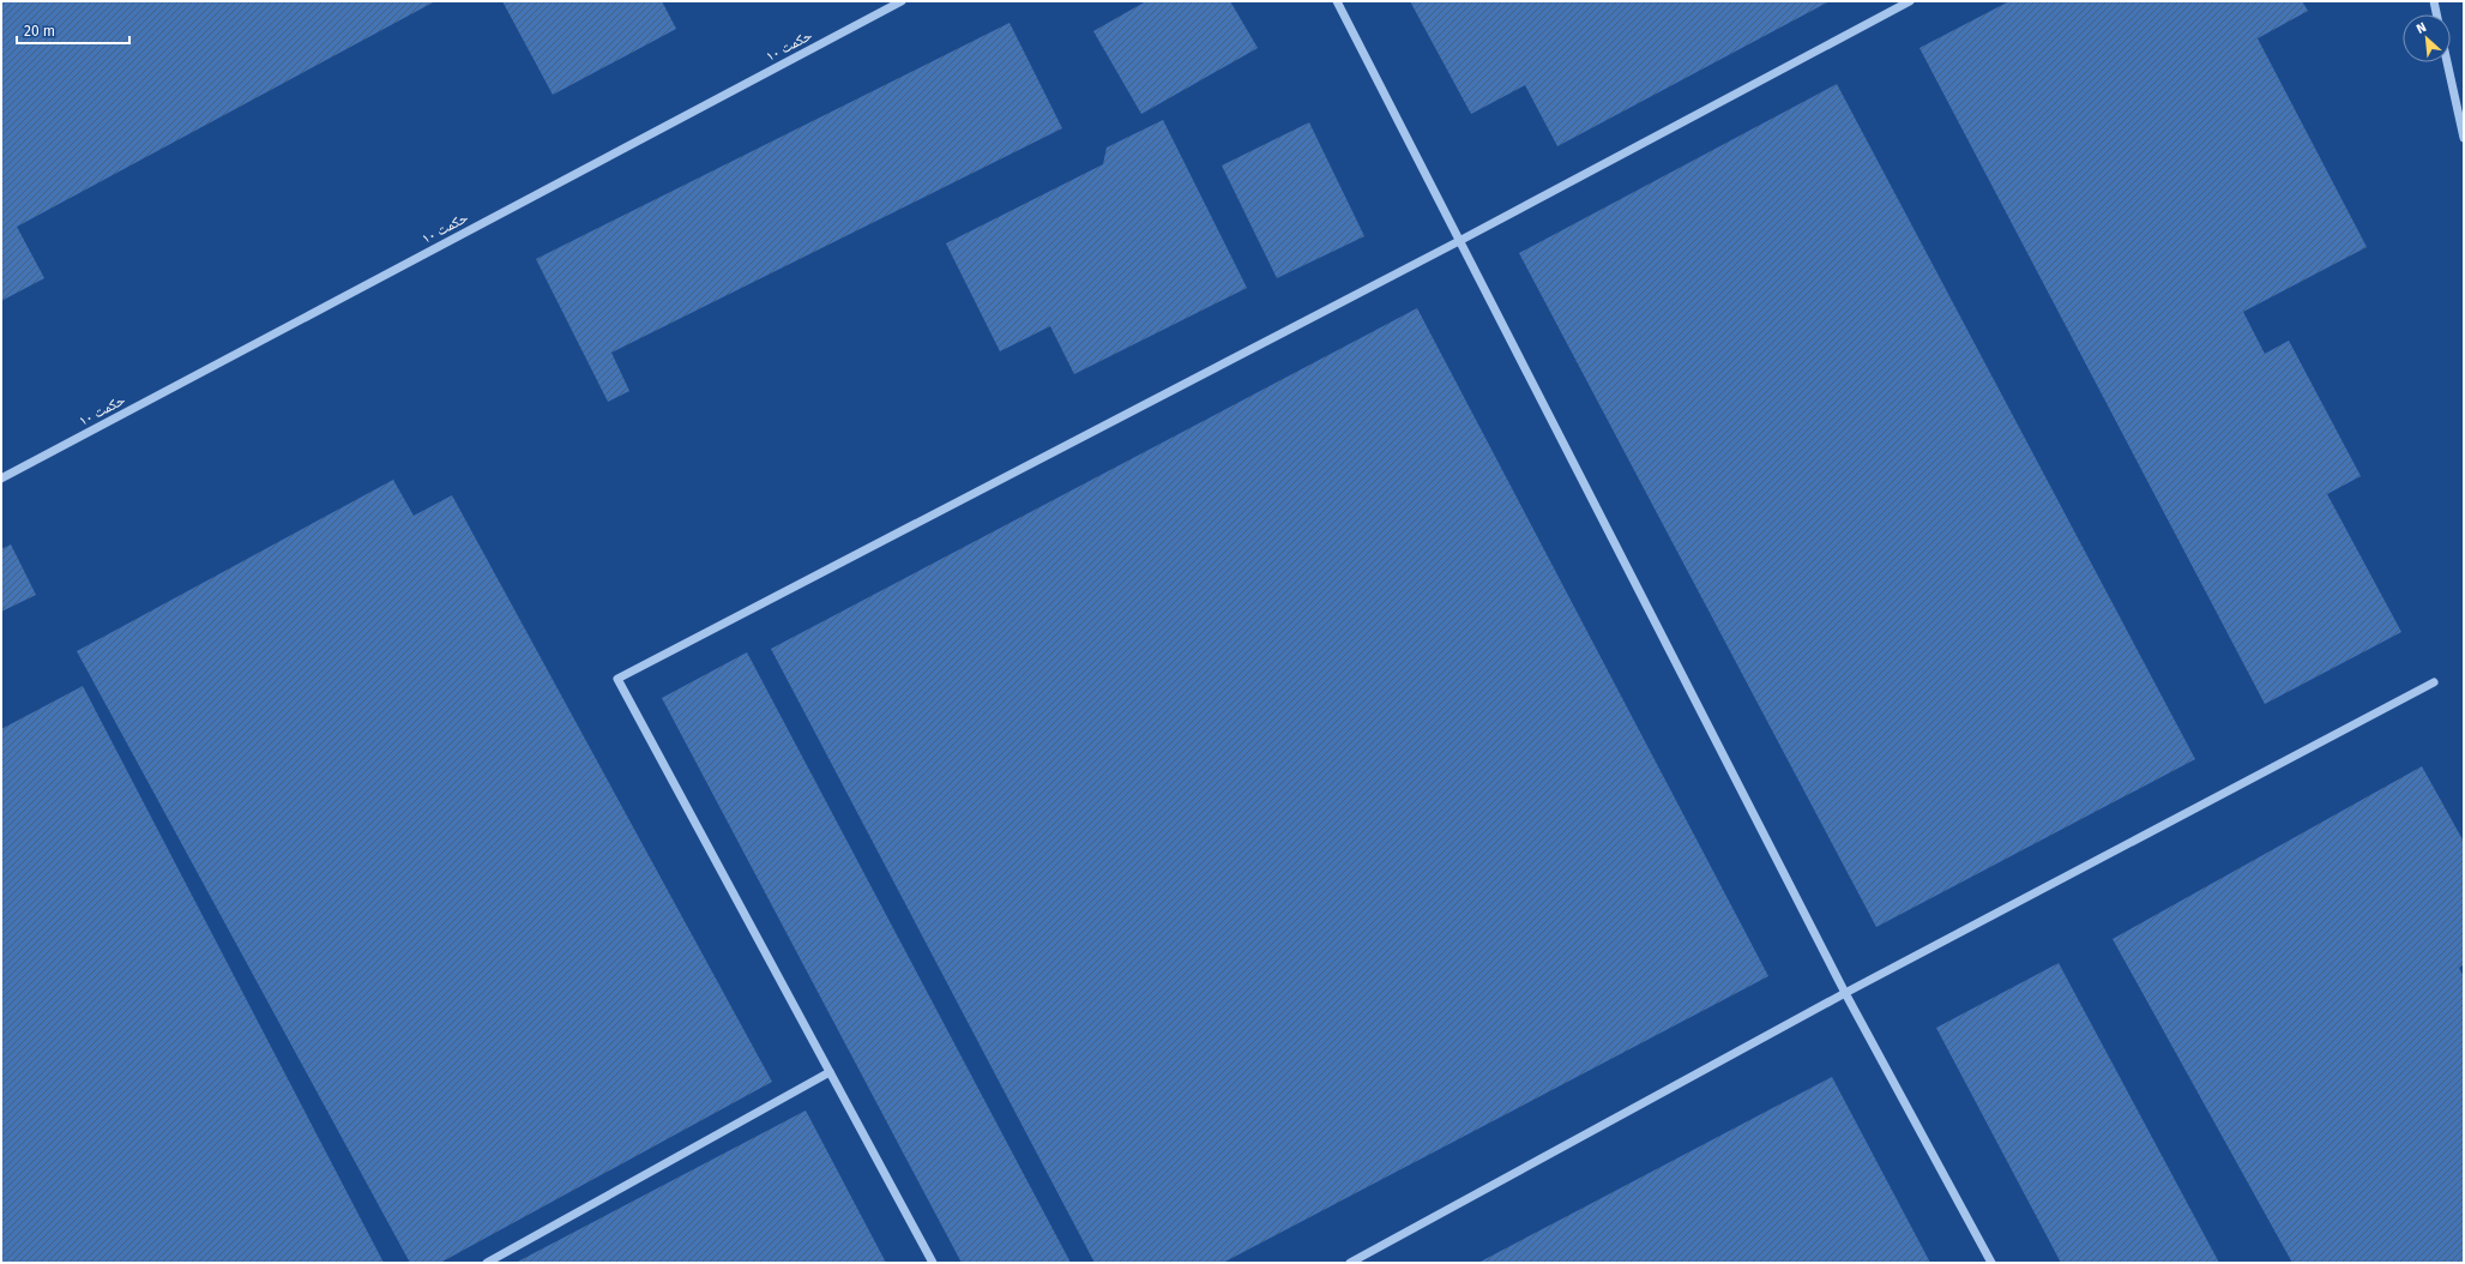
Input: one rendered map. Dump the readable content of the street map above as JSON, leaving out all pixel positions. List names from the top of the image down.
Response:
{
  "streets": {
    "street": ["حکمت ۱۰"]
  },
  "scale_bar": "20 m",
  "north": "top left"
}
